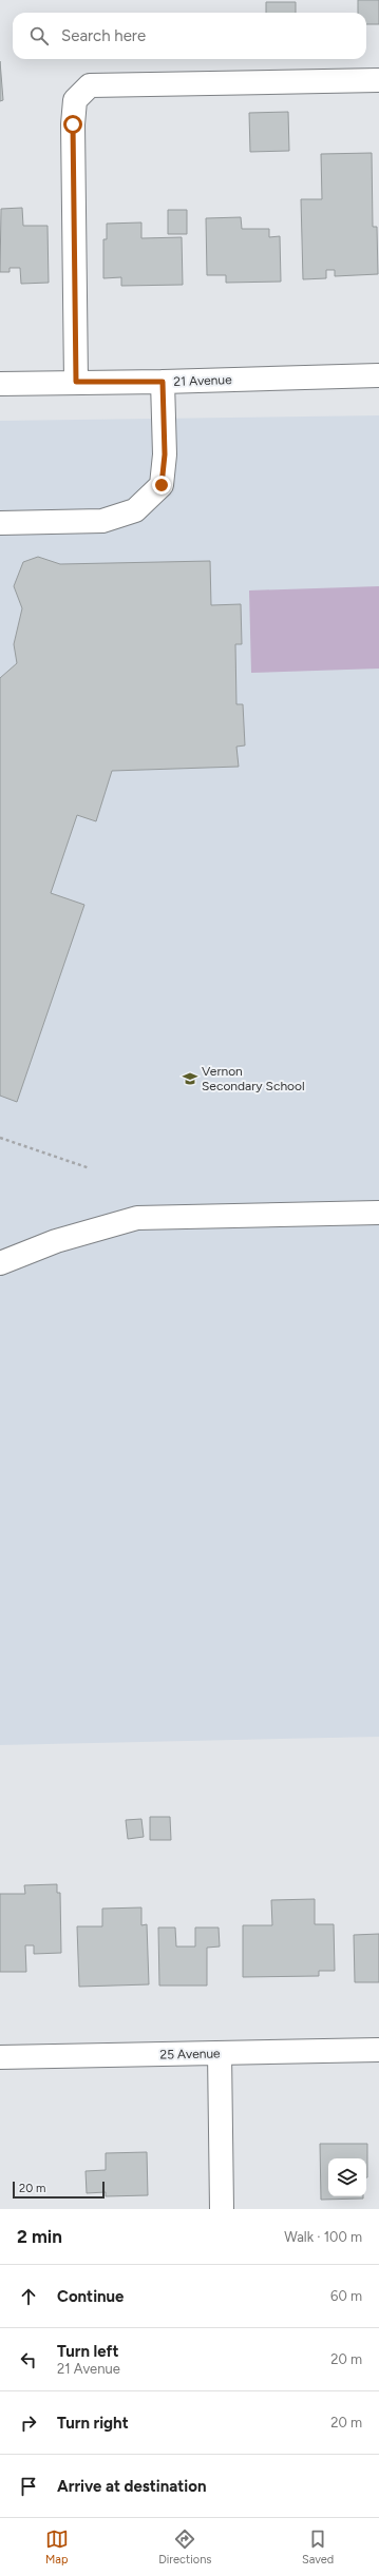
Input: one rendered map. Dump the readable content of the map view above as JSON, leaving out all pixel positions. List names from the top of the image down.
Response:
{
  "streets": {
    "street": ["21 Avenue", "25 Avenue"]
  },
  "places": {
    "school or university": ["Vernon Secondary School"]
  },
  "scale_bar": "20 m",
  "page": {
    "search": "Search here",
    "scale": "20 m",
    "heading": ["2 min", "Walk · 100 m"],
    "list": [
      ["Continue", "60 m"],
      ["Turn left", "21 Avenue", "20 m"],
      ["Turn right", "20 m"],
      "Arrive at destination"
    ],
    "nav": ["Map", "Directions", "Saved"]
  }
}
